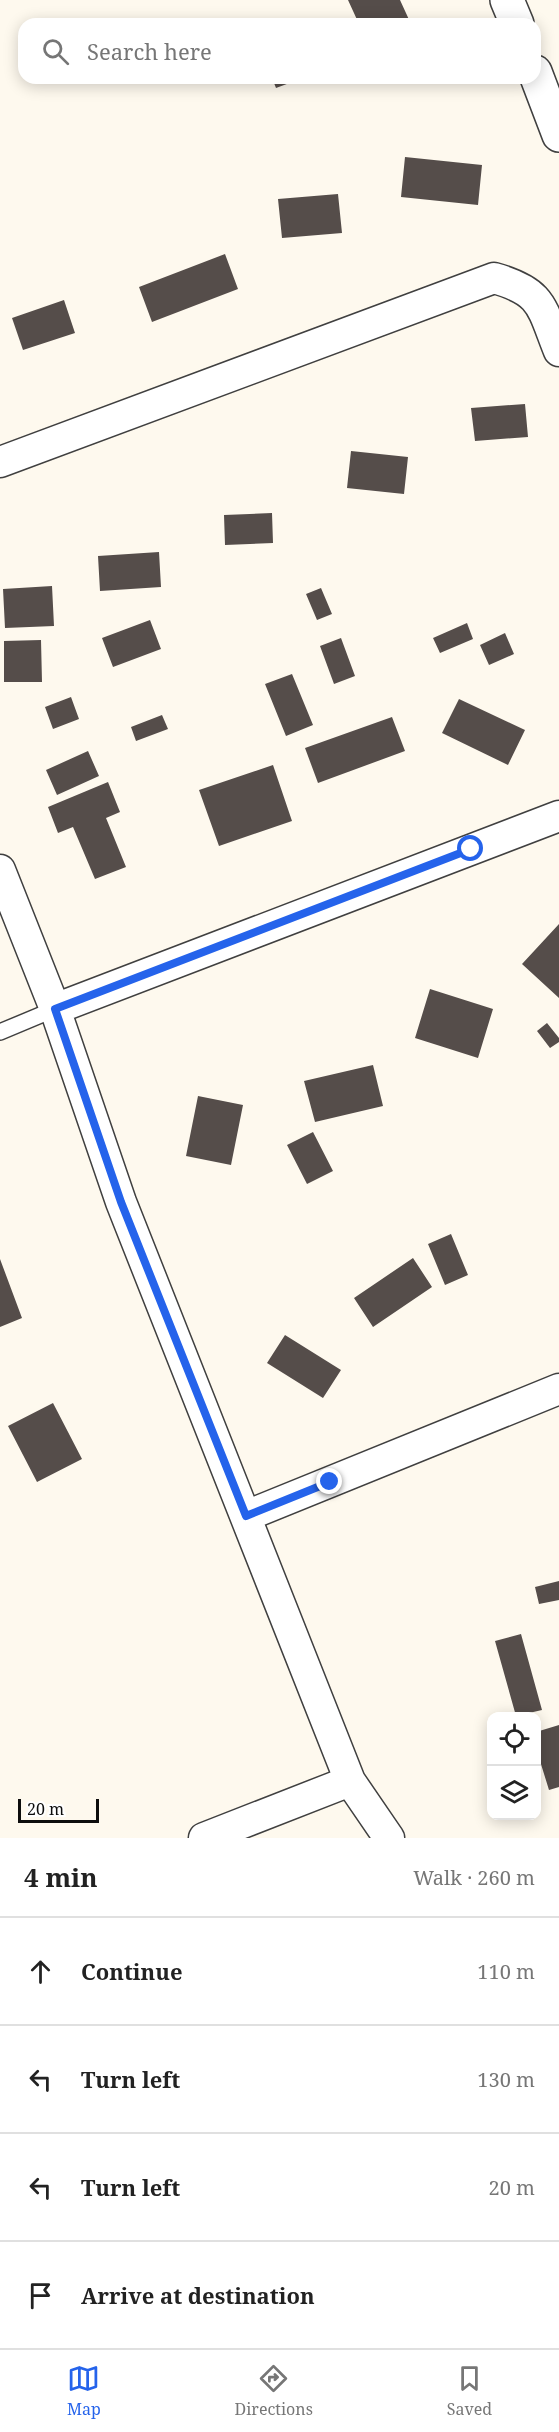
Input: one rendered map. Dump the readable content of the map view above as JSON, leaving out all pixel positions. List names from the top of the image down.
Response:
{
  "scale_bar": "20 m",
  "page": {
    "search": "Search here",
    "scale": "20 m",
    "heading": ["4 min", "Walk · 260 m"],
    "list": [
      ["Continue", "110 m"],
      ["Turn left", "130 m"],
      ["Turn left", "20 m"],
      "Arrive at destination"
    ],
    "nav": ["Map", "Directions", "Saved"]
  }
}
